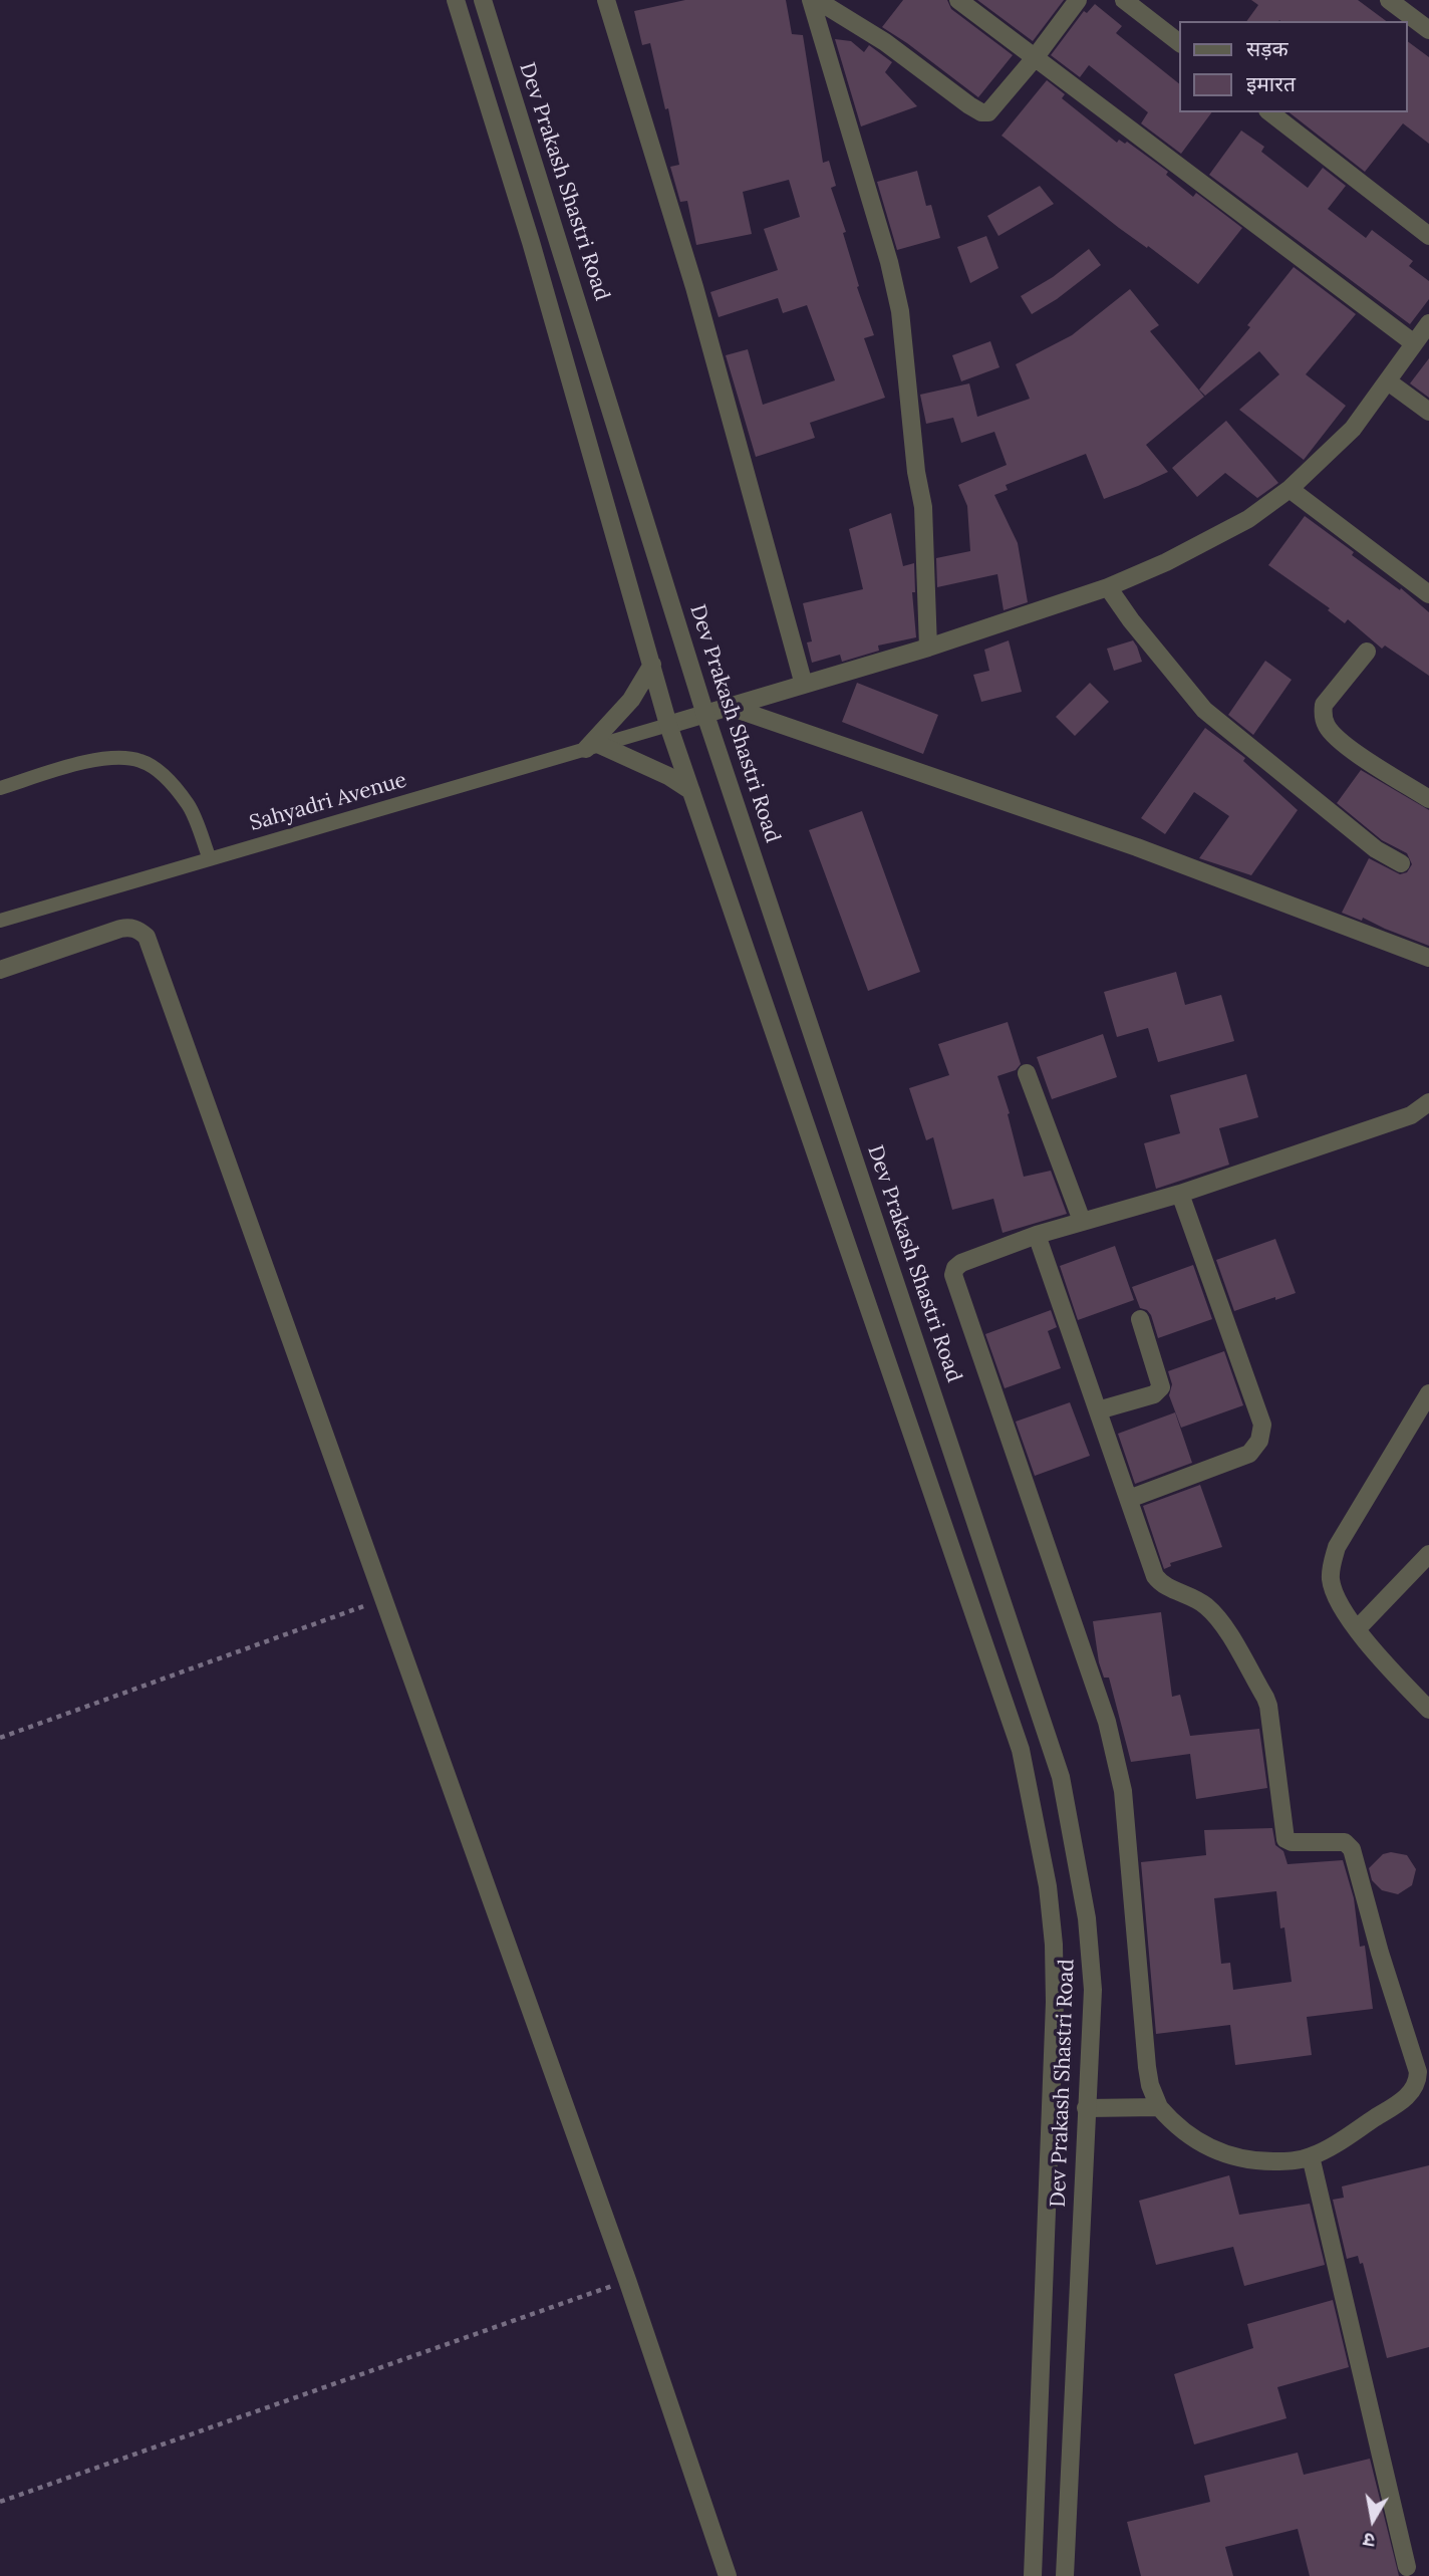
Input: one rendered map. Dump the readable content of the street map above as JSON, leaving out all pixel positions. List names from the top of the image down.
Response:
{
  "streets": {
    "street": ["Dev Prakash Shastri Road"],
    "lane": ["Sahyadri Avenue"]
  },
  "crossings": [
    ["Dev Prakash Shastri Road", "Sahyadri Avenue"]
  ],
  "legend": ["सड़क", "इमारत"],
  "north": "bottom"
}
